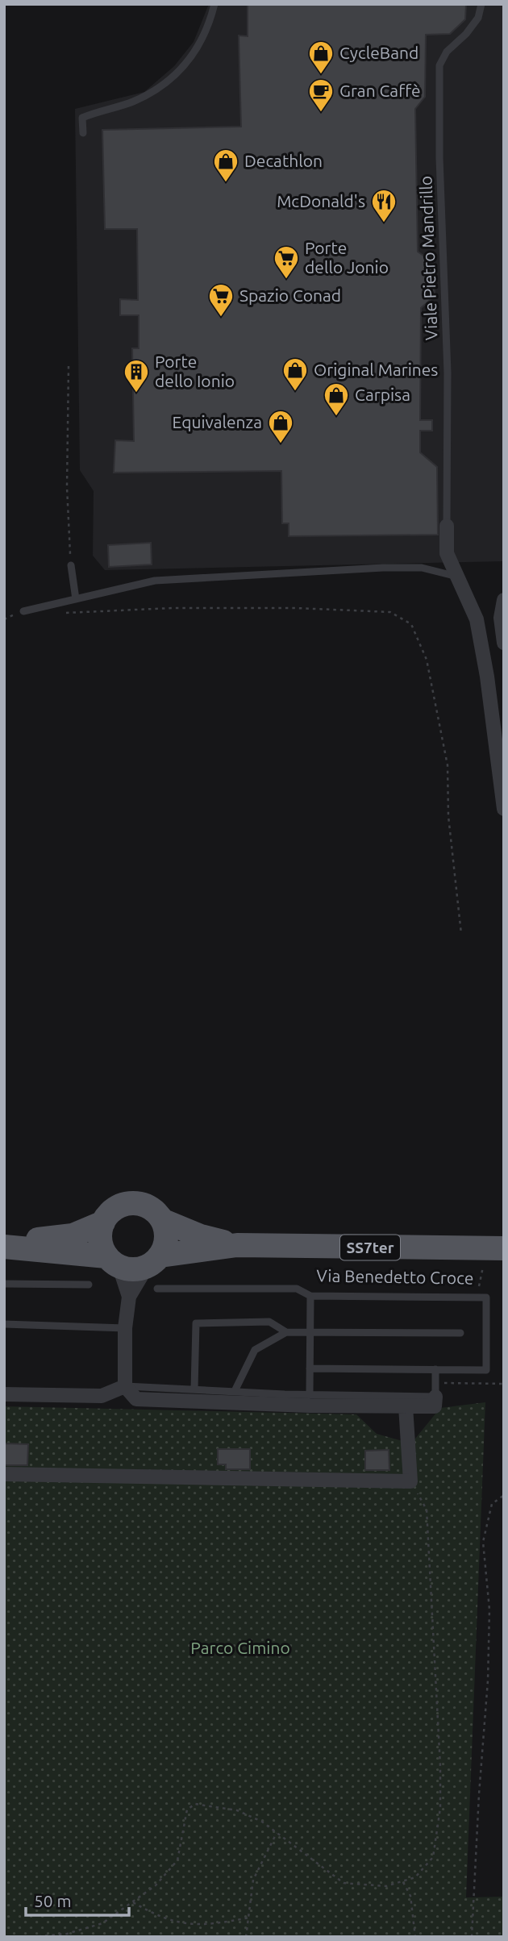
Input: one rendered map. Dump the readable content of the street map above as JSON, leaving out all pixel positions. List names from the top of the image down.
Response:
{
  "streets": {
    "main road": ["SS7ter"],
    "lane": ["Viale Pietro Mandrillo", "Via Benedetto Croce"]
  },
  "parks": ["Parco Cimino"],
  "places": {
    "shop": [
      "CycleBand",
      "Decathlon",
      "Original Marines",
      "Carpisa",
      "Equivalenza"
    ],
    "cafe": ["Gran Caffè"],
    "restaurant": ["McDonald's"],
    "supermarket": ["Porte dello Jonio", "Spazio Conad"],
    "building": ["Porte dello Ionio"]
  },
  "scale_bar": "50 m"
}
